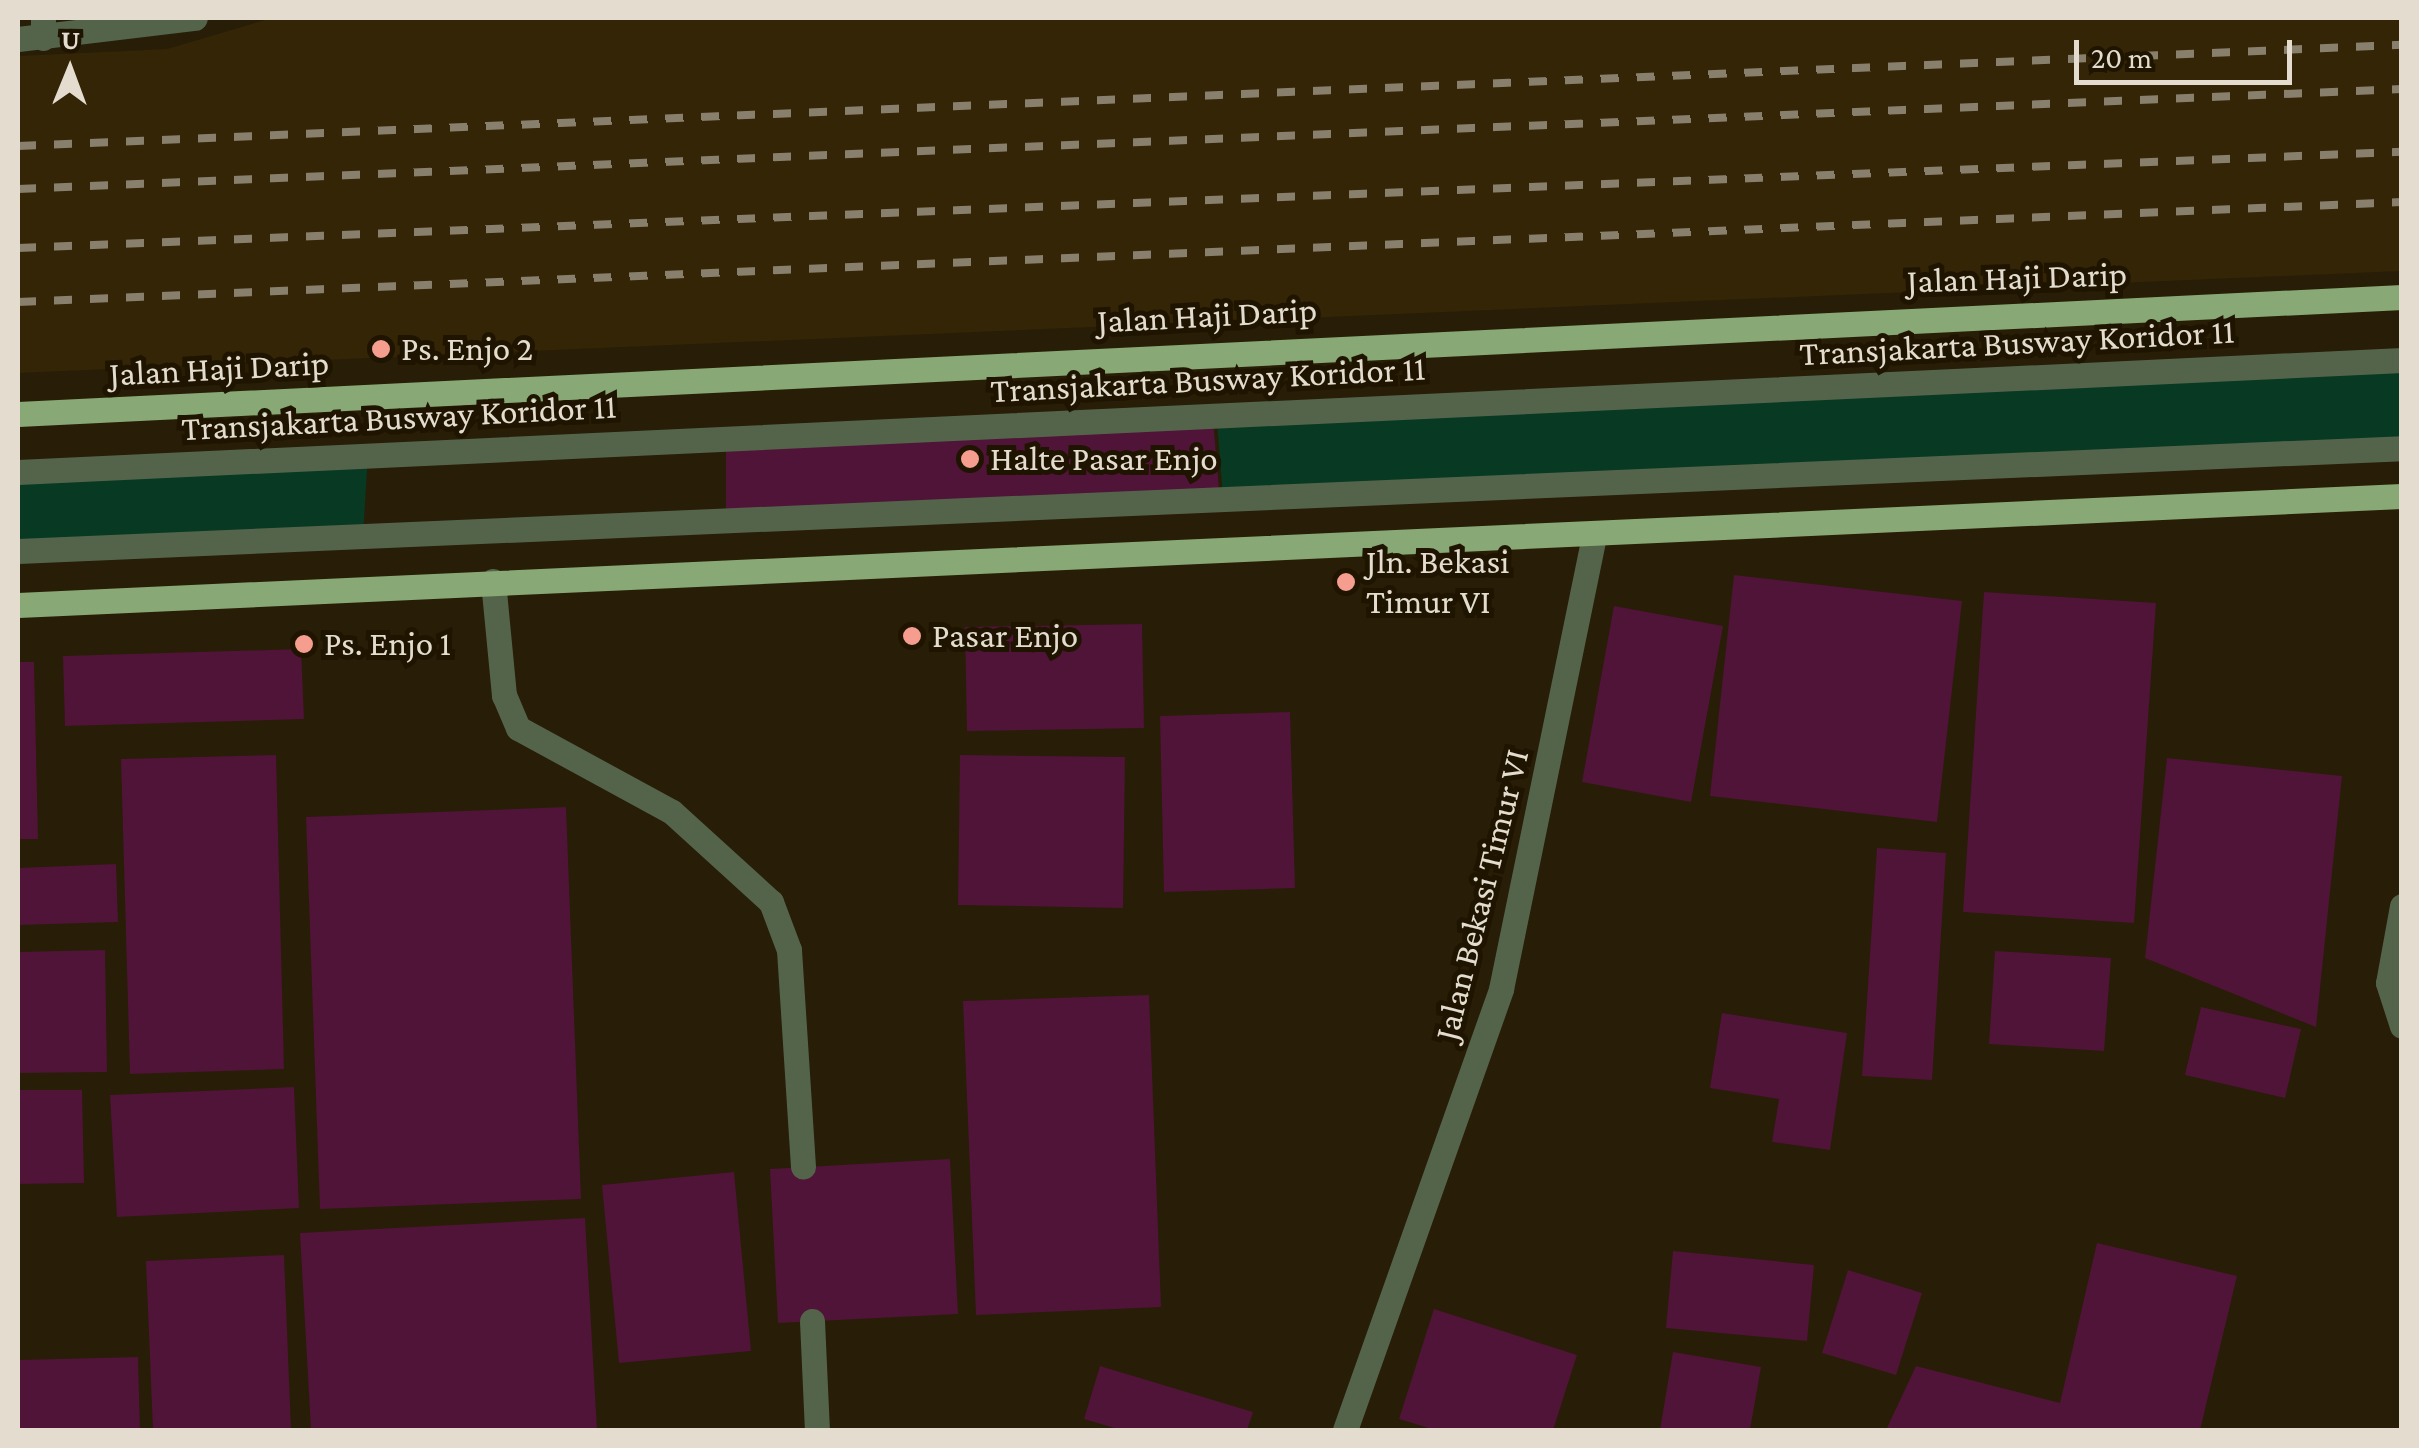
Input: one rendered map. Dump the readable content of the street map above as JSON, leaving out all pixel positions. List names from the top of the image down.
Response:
{
  "streets": {
    "main road": ["Jalan Haji Darip"],
    "street": ["Transjakarta Busway Koridor 11", "Jalan Bekasi Timur VI"]
  },
  "places": [
    "Ps. Enjo 2",
    "Halte Pasar Enjo",
    "Jln. Bekasi Timur VI",
    "Pasar Enjo",
    "Ps. Enjo 1"
  ],
  "scale_bar": "20 m",
  "north": "top"
}
